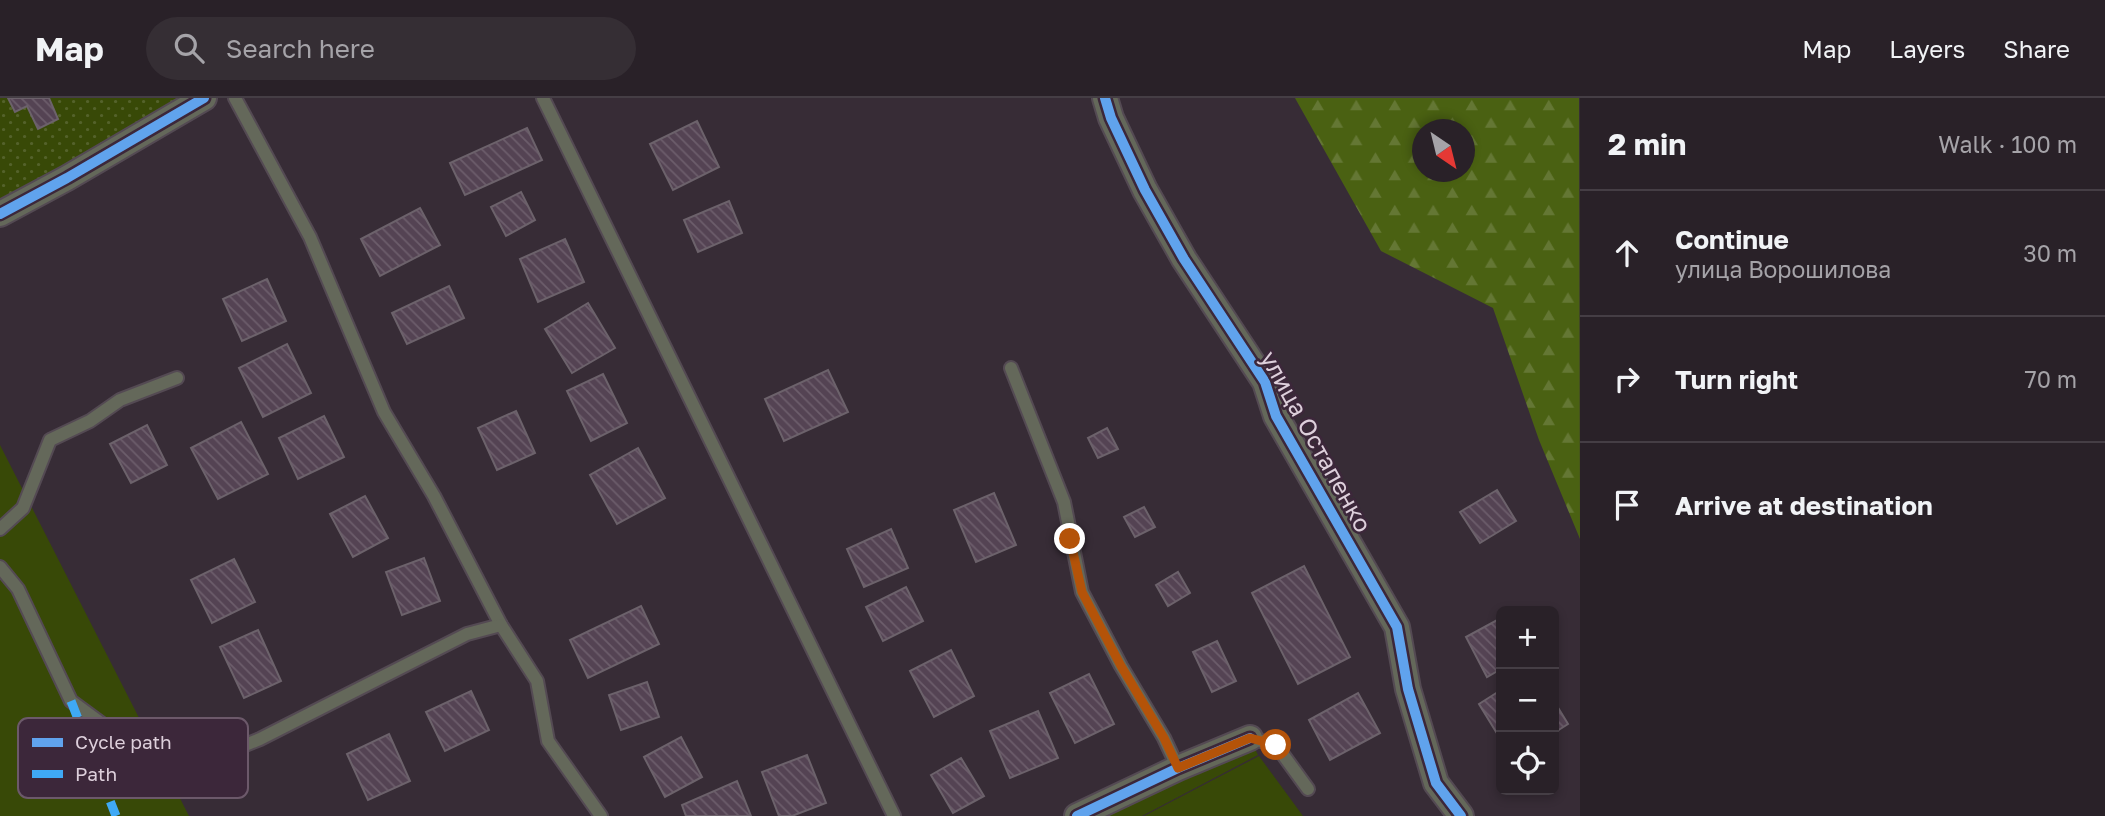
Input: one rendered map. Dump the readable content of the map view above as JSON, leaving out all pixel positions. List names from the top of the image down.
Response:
{
  "streets": {
    "street": ["улица Остапенко"]
  },
  "legend": ["Cycle path", "Path"],
  "north": "bottom right",
  "page": {
    "header": "Map",
    "search": "Search here",
    "nav": ["Map", "Layers", "Share"],
    "heading": ["2 min", "Walk · 100 m"],
    "list": [
      ["Continue", "улица Ворошилова", "30 m"],
      ["Turn right", "70 m"],
      "Arrive at destination"
    ],
    "map_buttons": ["+", "−"]
  }
}
